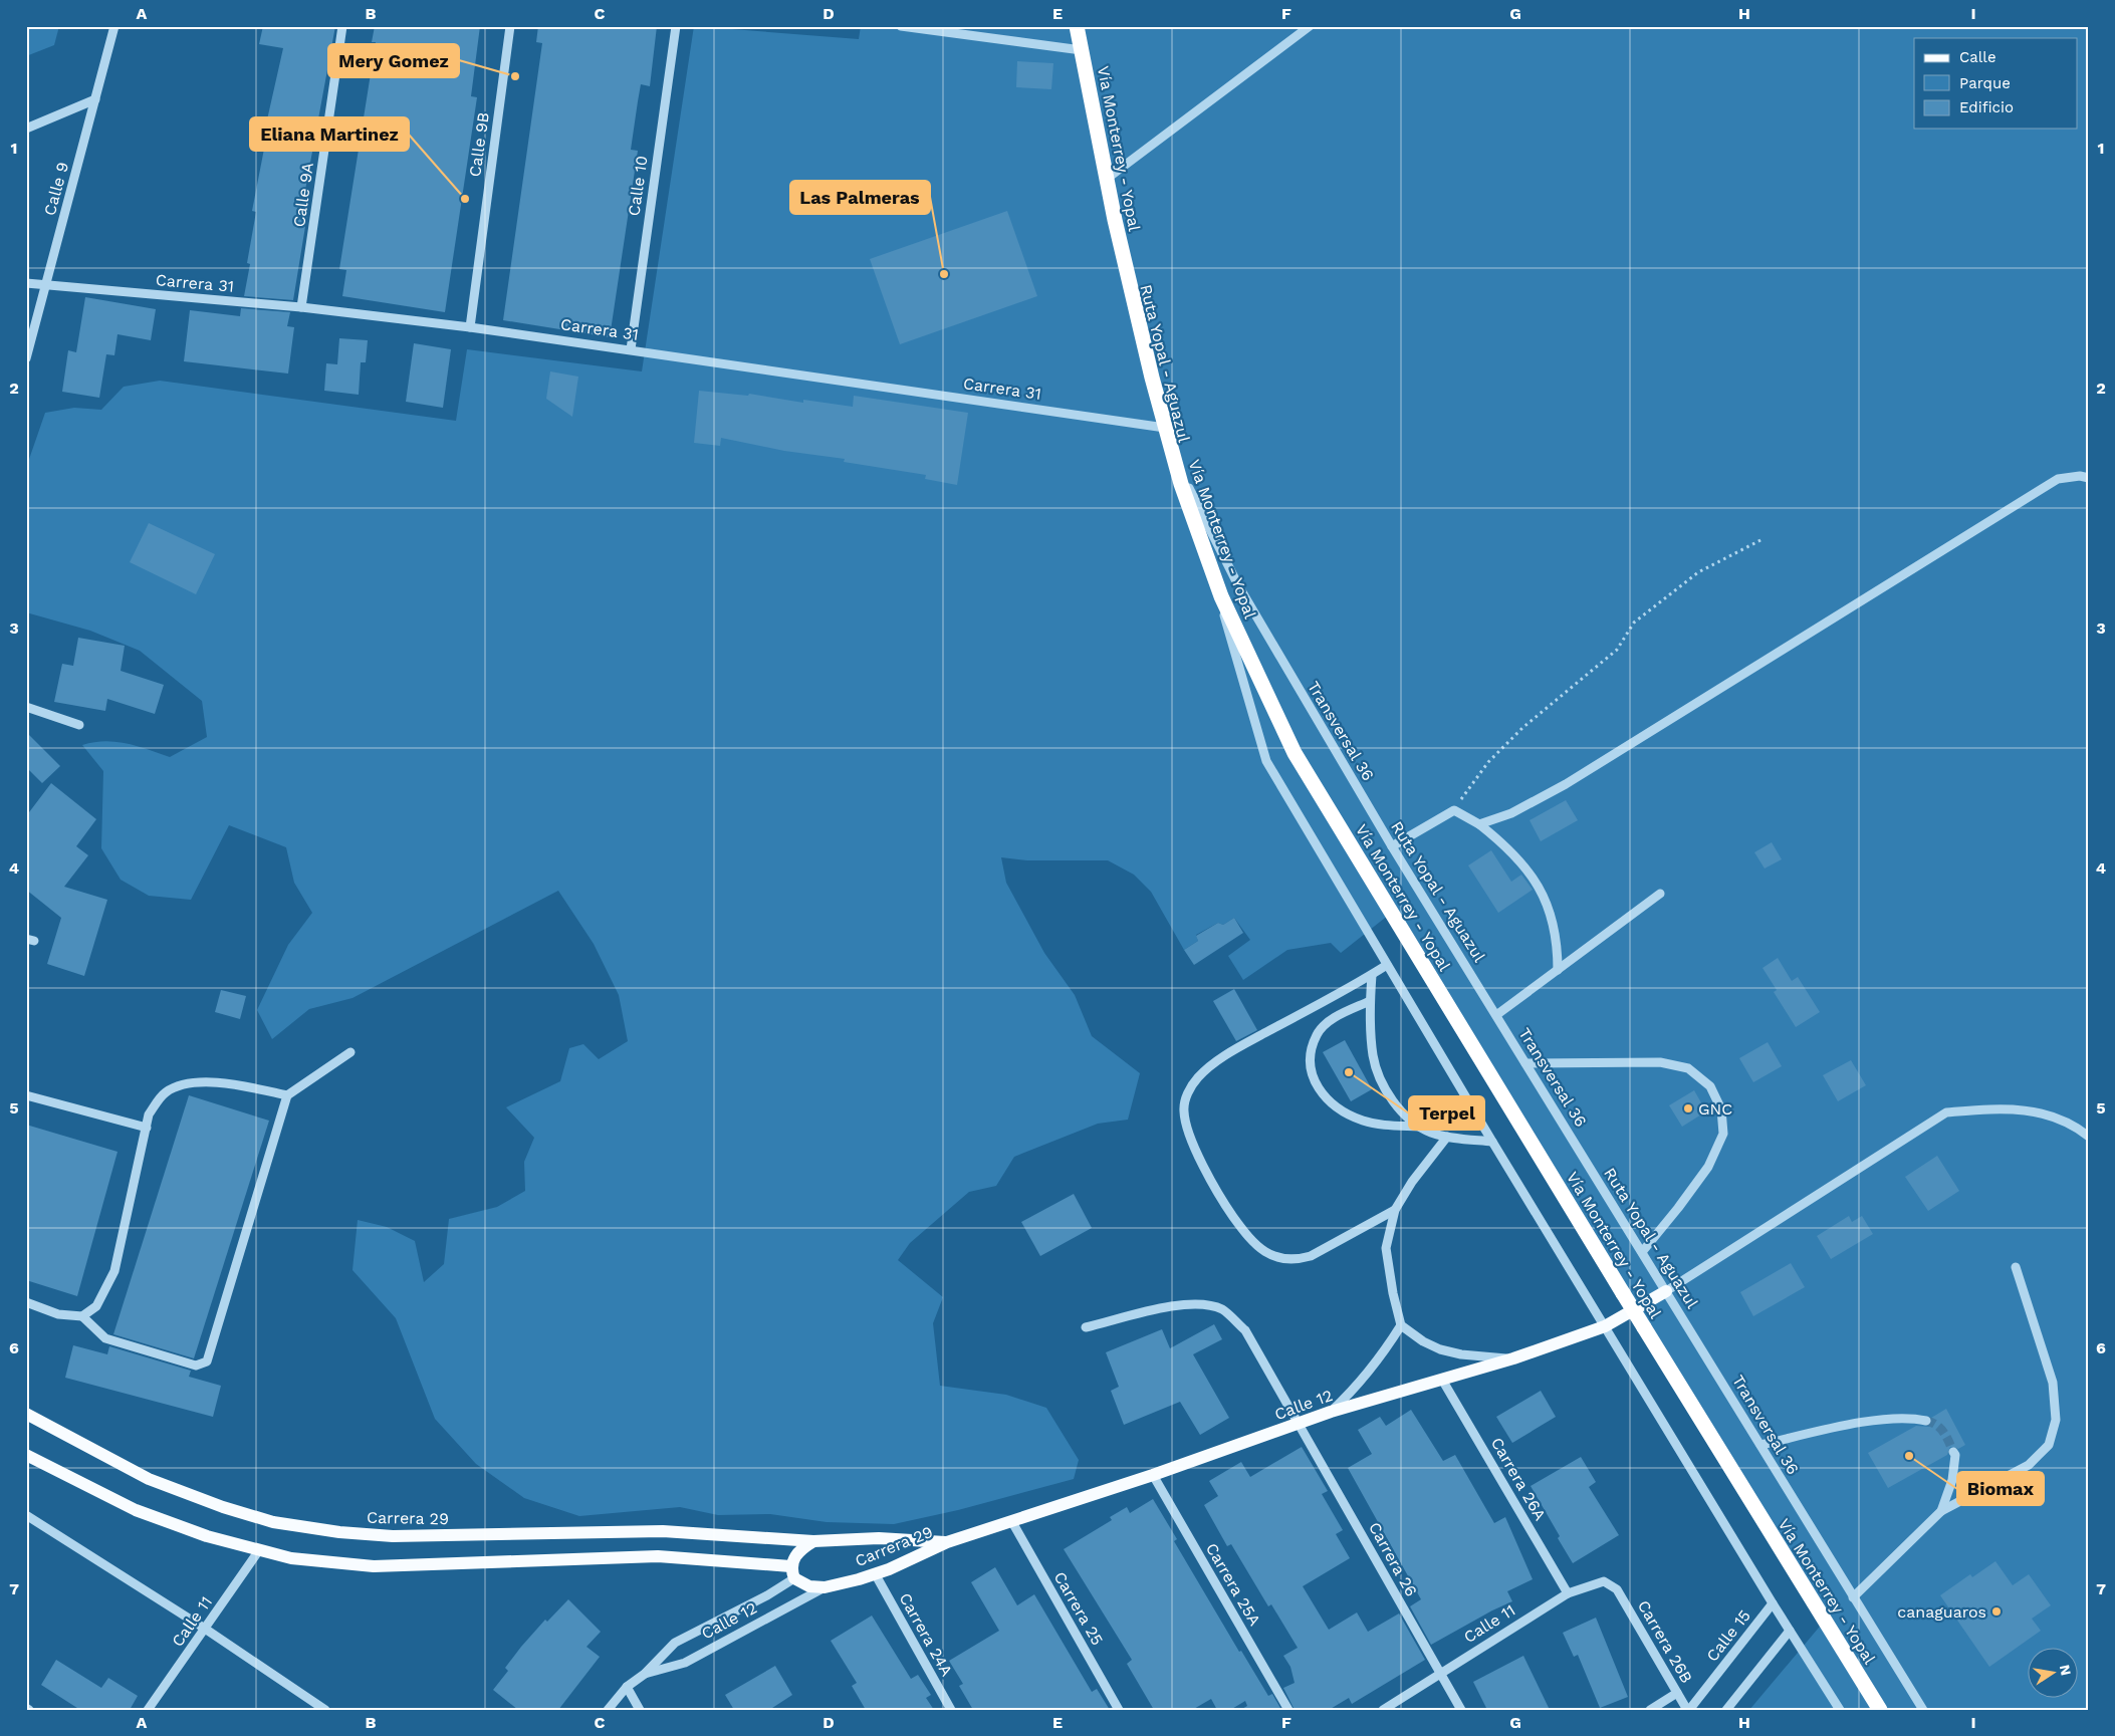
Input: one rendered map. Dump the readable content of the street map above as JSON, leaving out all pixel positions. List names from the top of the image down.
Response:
{
  "streets": {
    "highway": ["Vía Monterrey - Yopal"],
    "main road": ["Calle 12", "Carrera 29"],
    "street": [
      "Calle 9B",
      "Calle 10",
      "Calle 9A",
      "Carrera 31",
      "Ruta Yopal - Aguazul",
      "Transversal 36",
      "Carrera 26A",
      "Carrera 26",
      "Carrera 25A",
      "Carrera 25",
      "Calle 11",
      "Carrera 24A",
      "Calle 15",
      "Carrera 26B"
    ]
  },
  "crossings": [
    ["Calle 9B", "Carrera 31"],
    ["Vía Monterrey - Yopal", "Ruta Yopal - Aguazul"],
    ["Calle 10", "Carrera 31"],
    ["Calle 9A", "Carrera 31"],
    ["Carrera 31", "Ruta Yopal - Aguazul"],
    ["Ruta Yopal - Aguazul", "Transversal 36"],
    ["Ruta Yopal - Aguazul", "Calle 12"],
    ["Transversal 36", "Calle 12"],
    ["Calle 12", "Carrera 26A"],
    ["Calle 12", "Carrera 29"],
    ["Calle 12", "Carrera 26"],
    ["Calle 12", "Carrera 25A"],
    ["Calle 12", "Carrera 25"],
    ["Carrera 26A", "Calle 11"],
    ["Carrera 29", "Calle 11"],
    ["Carrera 29", "Carrera 24A"],
    ["Carrera 26", "Calle 11"],
    ["Calle 11", "Carrera 26B"],
    ["Calle 15", "Carrera 26B"]
  ],
  "places": [
    "Mery Gomez",
    "Eliana Martinez",
    "Las Palmeras",
    "Terpel",
    "GNC",
    "Biomax",
    "canaguaros"
  ],
  "legend": ["Calle", "Parque", "Edificio"],
  "north": "right",
  "grid": {
    "columns": [
      "A",
      "B",
      "C",
      "D",
      "E",
      "F",
      "G",
      "H",
      "I"
    ],
    "rows": [
      "1",
      "2",
      "3",
      "4",
      "5",
      "6",
      "7"
    ]
  }
}
